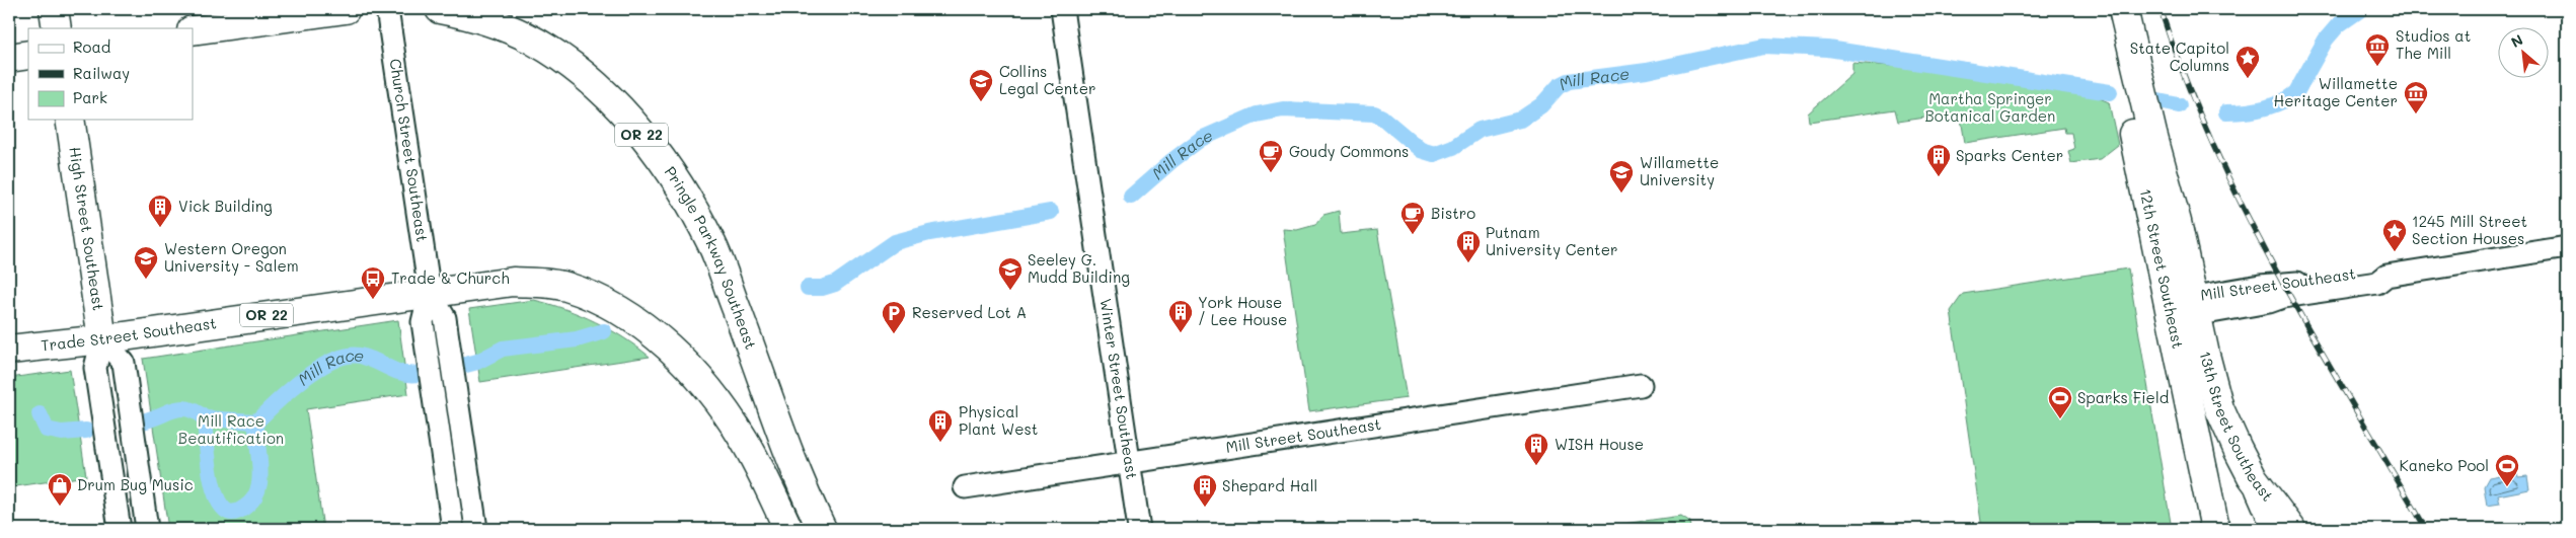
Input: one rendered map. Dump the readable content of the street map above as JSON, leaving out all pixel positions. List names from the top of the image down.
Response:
{
  "streets": {
    "main road": [
      "OR 22",
      "High Street Southeast",
      "Pringle Parkway Southeast",
      "12th Street Southeast",
      "Trade Street Southeast",
      "13th Street Southeast"
    ],
    "street": ["Church Street Southeast", "Mill Street Southeast", "Winter Street Southeast"]
  },
  "crossings": [
    ["OR 22", "Church Street Southeast"],
    ["OR 22", "Trade Street Southeast"],
    ["Church Street Southeast", "Trade Street Southeast"],
    ["High Street Southeast", "Trade Street Southeast"],
    ["12th Street Southeast", "Mill Street Southeast"],
    ["12th Street Southeast", "13th Street Southeast"],
    ["Mill Street Southeast", "Winter Street Southeast"],
    ["Mill Street Southeast", "13th Street Southeast"]
  ],
  "water": ["Mill Race"],
  "parks": ["Martha Springer Botanical Garden", "Mill Race Beautification"],
  "places": {
    "museum": ["Studios at The Mill", "Willamette Heritage Center"],
    "place": ["State Capitol Columns", "1245 Mill Street Section Houses"],
    "school or university": [
      "Collins Legal Center",
      "Willamette University",
      "Western Oregon University - Salem",
      "Seeley G. Mudd Building"
    ],
    "cafe": ["Goudy Commons", "Bistro"],
    "building": [
      "Sparks Center",
      "Vick Building",
      "Putnam University Center",
      "York House / Lee House",
      "Physical Plant West",
      "WISH House",
      "Shepard Hall"
    ],
    "bus stop": ["Trade & Church"],
    "parking": ["Reserved Lot A"],
    "sports": ["Sparks Field", "Kaneko Pool"],
    "shop": ["Drum Bug Music"]
  },
  "legend": ["Road", "Railway", "Park"],
  "north": "top left"
}
